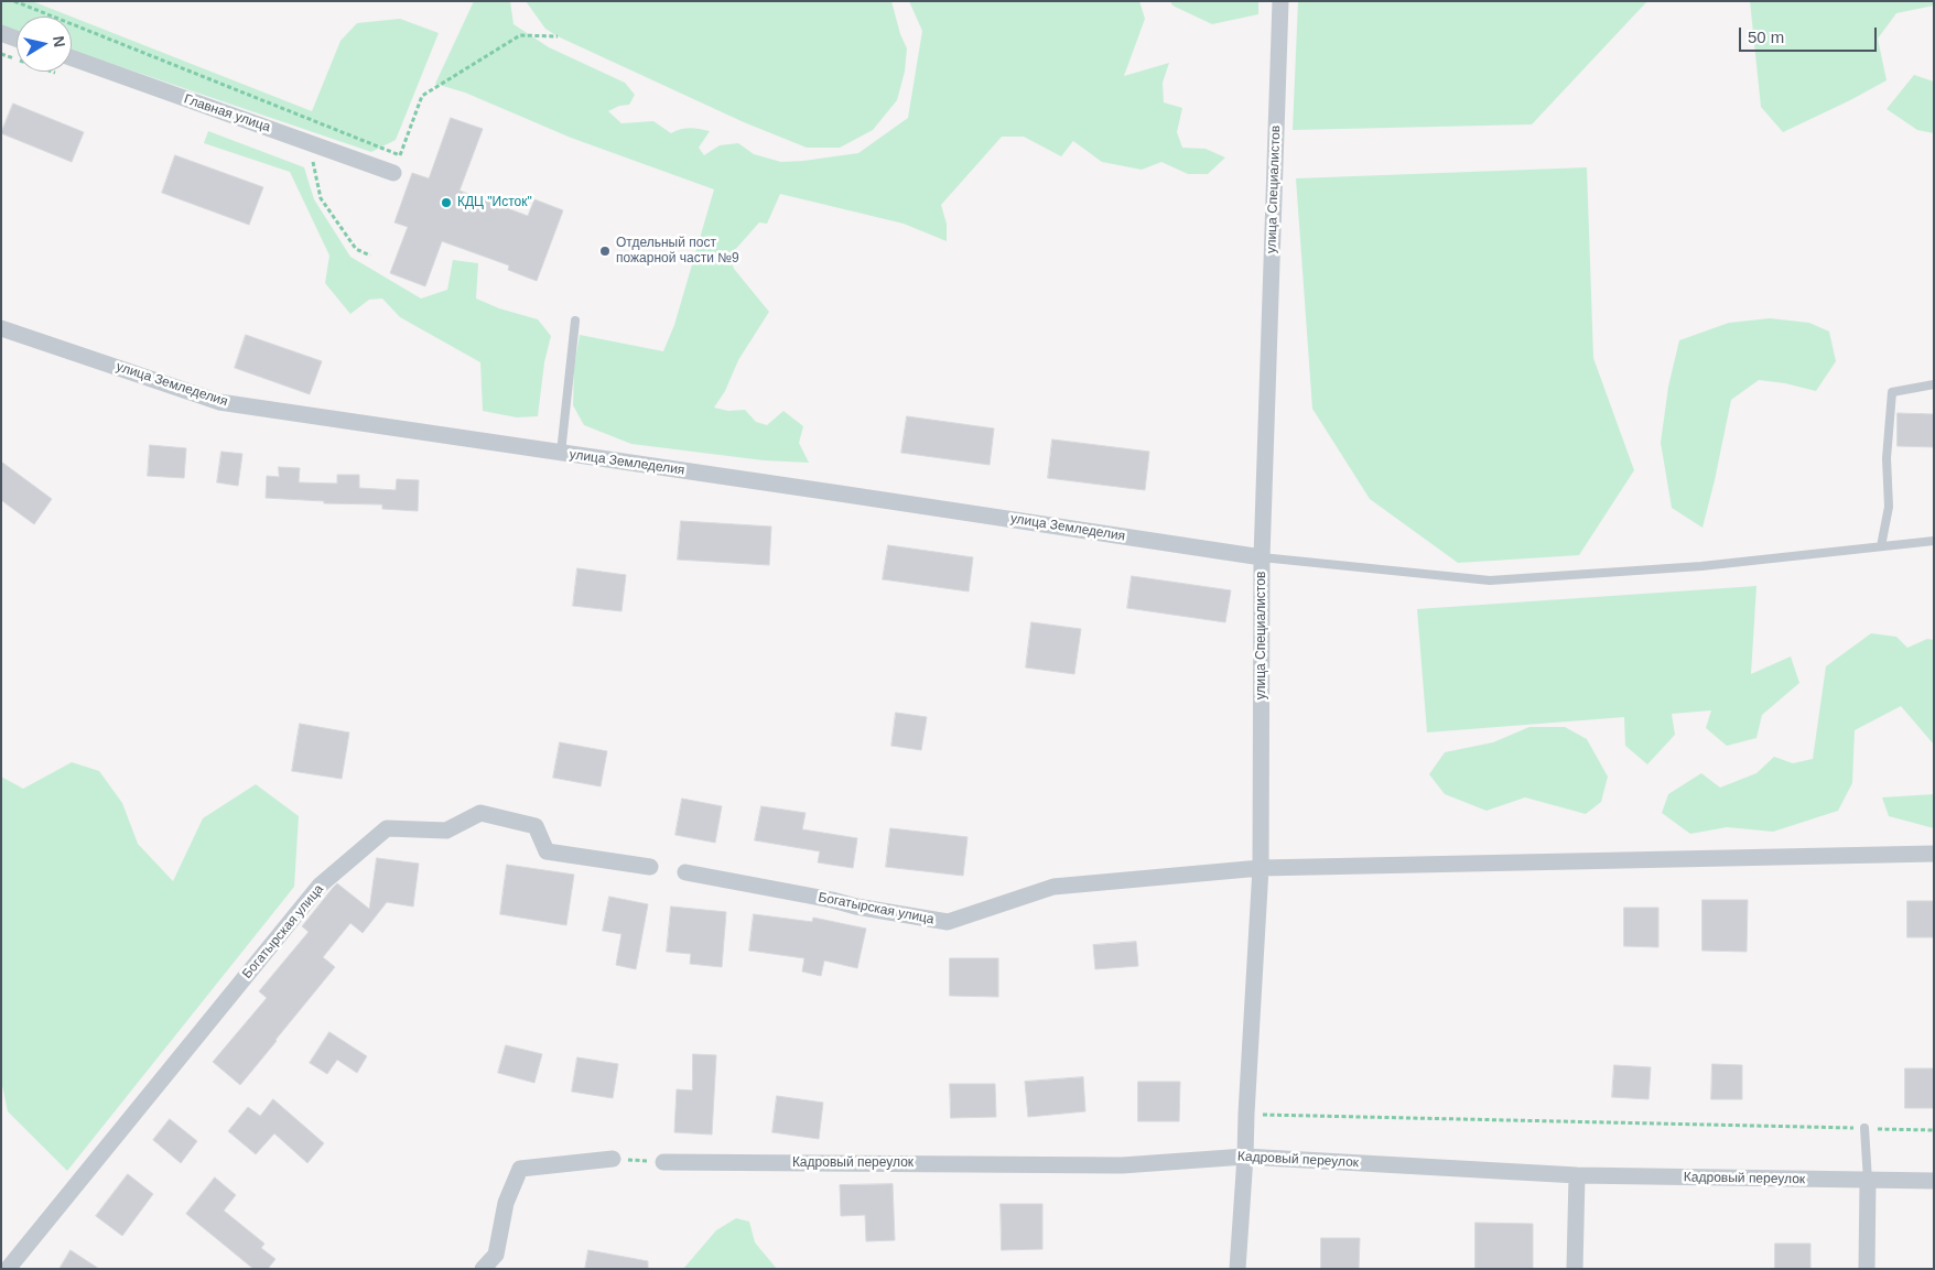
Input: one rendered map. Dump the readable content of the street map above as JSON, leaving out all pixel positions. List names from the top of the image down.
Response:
{
  "streets": {
    "street": [
      "Главная улица",
      "улица Специалистов",
      "улица Земледелия",
      "Богатырская улица",
      "Кадровый переулок"
    ]
  },
  "crossings": [
    ["улица Специалистов", "улица Земледелия"],
    ["улица Специалистов", "Богатырская улица"],
    ["улица Специалистов", "Кадровый переулок"]
  ],
  "places": ["КДЦ \"Исток\"", "Отдельный пост пожарной части №9"],
  "scale_bar": "50 m",
  "north": "right"
}
